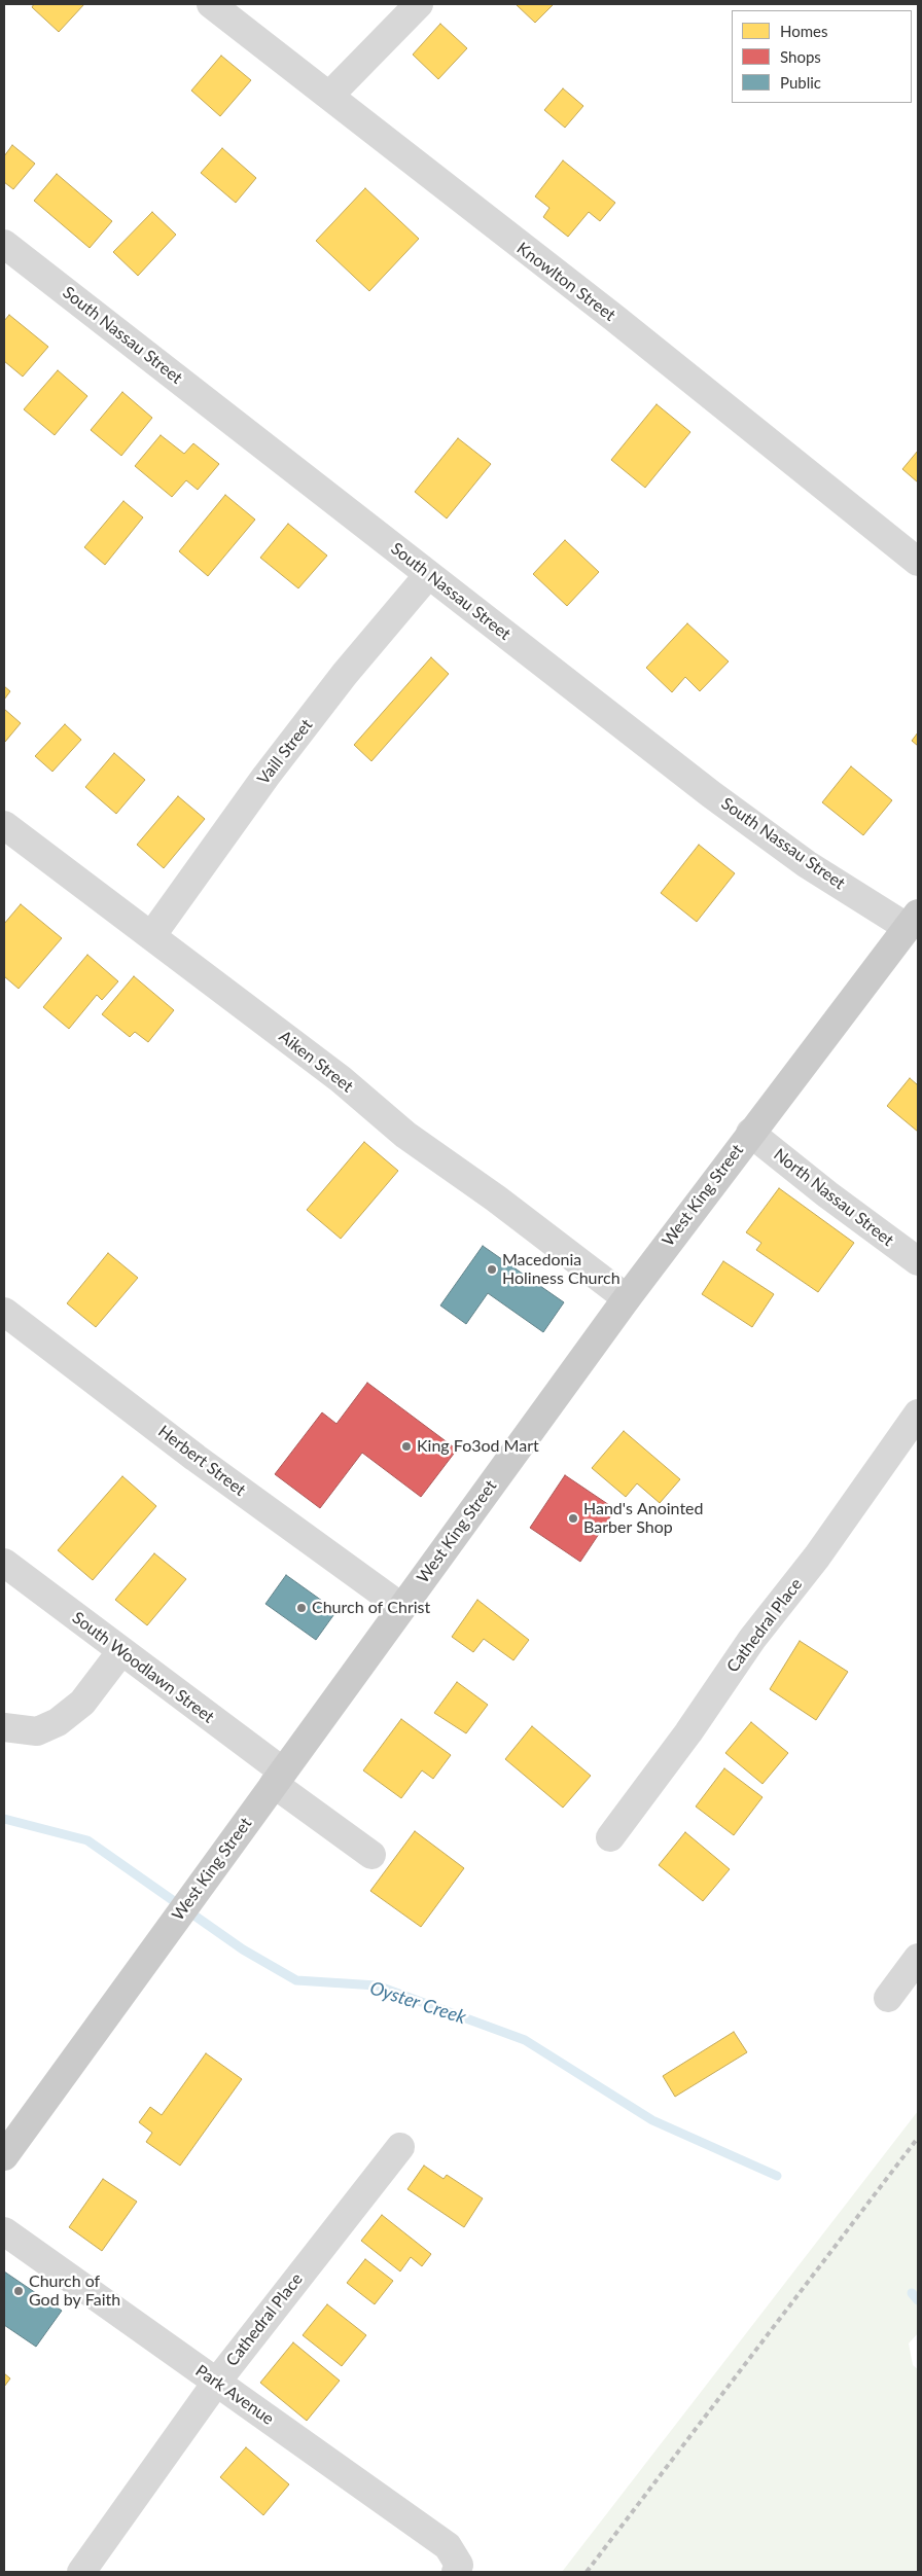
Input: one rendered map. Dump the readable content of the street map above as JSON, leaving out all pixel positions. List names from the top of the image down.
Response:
{
  "streets": {
    "main road": ["West King Street"],
    "street": [
      "Knowlton Street",
      "South Nassau Street",
      "Vaill Street",
      "Aiken Street",
      "North Nassau Street",
      "Herbert Street",
      "Cathedral Place",
      "South Woodlawn Street",
      "Park Avenue"
    ]
  },
  "crossings": [
    ["South Nassau Street", "Vaill Street"],
    ["South Nassau Street", "West King Street"],
    ["Vaill Street", "Aiken Street"],
    ["Aiken Street", "West King Street"],
    ["West King Street", "North Nassau Street"],
    ["West King Street", "Herbert Street"],
    ["West King Street", "South Woodlawn Street"],
    ["Cathedral Place", "Park Avenue"]
  ],
  "water": ["Oyster Creek"],
  "places": [
    "Macedonia Holiness Church",
    "King Fo3od Mart",
    "Hand's Anointed Barber Shop",
    "Church of Christ",
    "Church of God by Faith"
  ],
  "legend": ["Homes", "Shops", "Public"]
}
